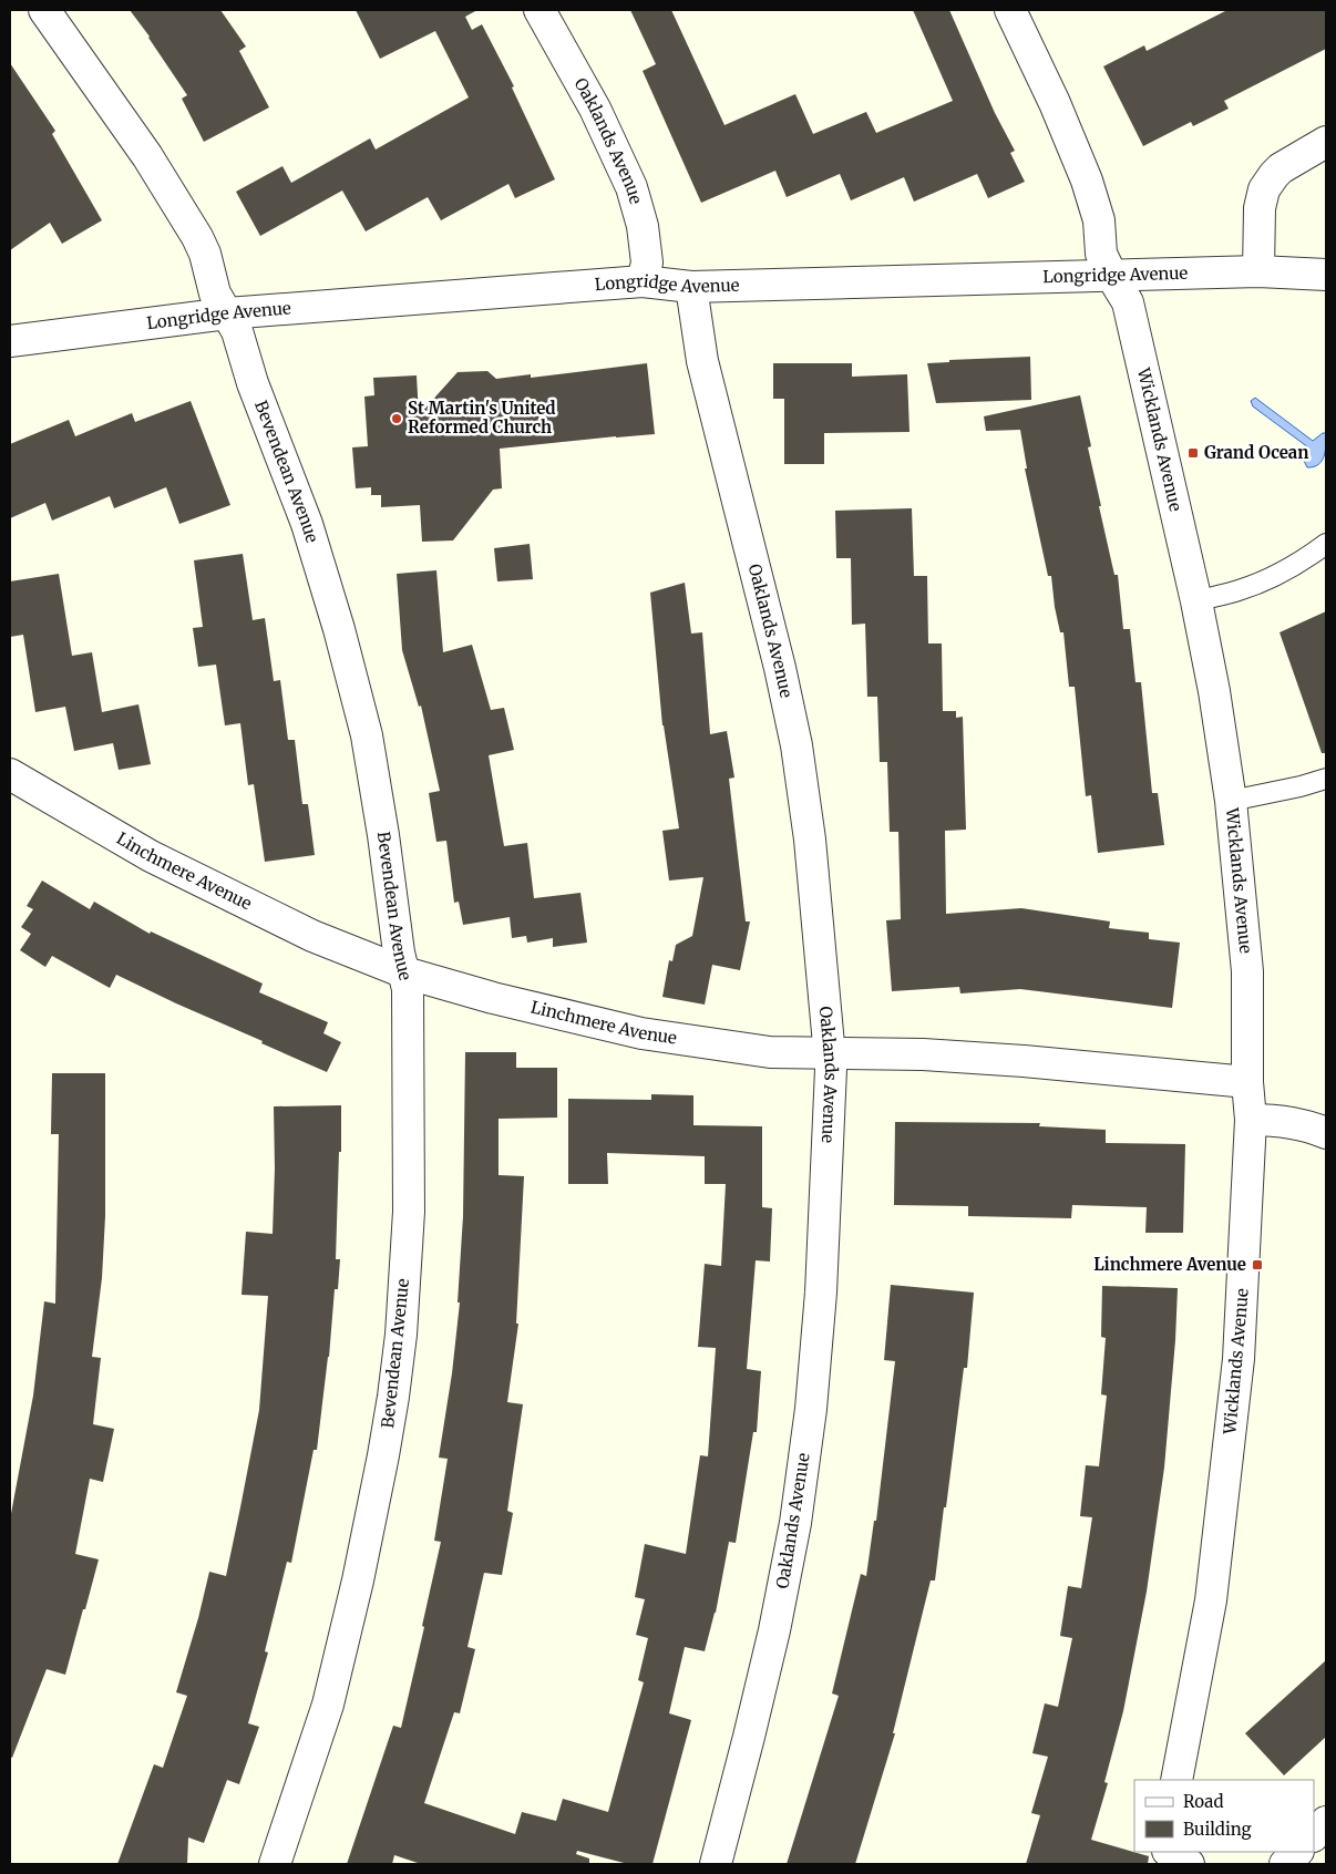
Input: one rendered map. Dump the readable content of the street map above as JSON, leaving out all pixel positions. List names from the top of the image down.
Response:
{
  "streets": {
    "street": [
      "Oaklands Avenue",
      "Longridge Avenue",
      "Wicklands Avenue",
      "Bevendean Avenue",
      "Linchmere Avenue"
    ]
  },
  "crossings": [
    ["Oaklands Avenue", "Longridge Avenue"],
    ["Oaklands Avenue", "Linchmere Avenue"],
    ["Longridge Avenue", "Wicklands Avenue"],
    ["Longridge Avenue", "Bevendean Avenue"],
    ["Wicklands Avenue", "Linchmere Avenue"],
    ["Bevendean Avenue", "Linchmere Avenue"]
  ],
  "places": {
    "other": ["St Martin's United Reformed Church"],
    "transit": ["Grand Ocean", "Linchmere Avenue"]
  },
  "legend": ["Road", "Building"]
}
